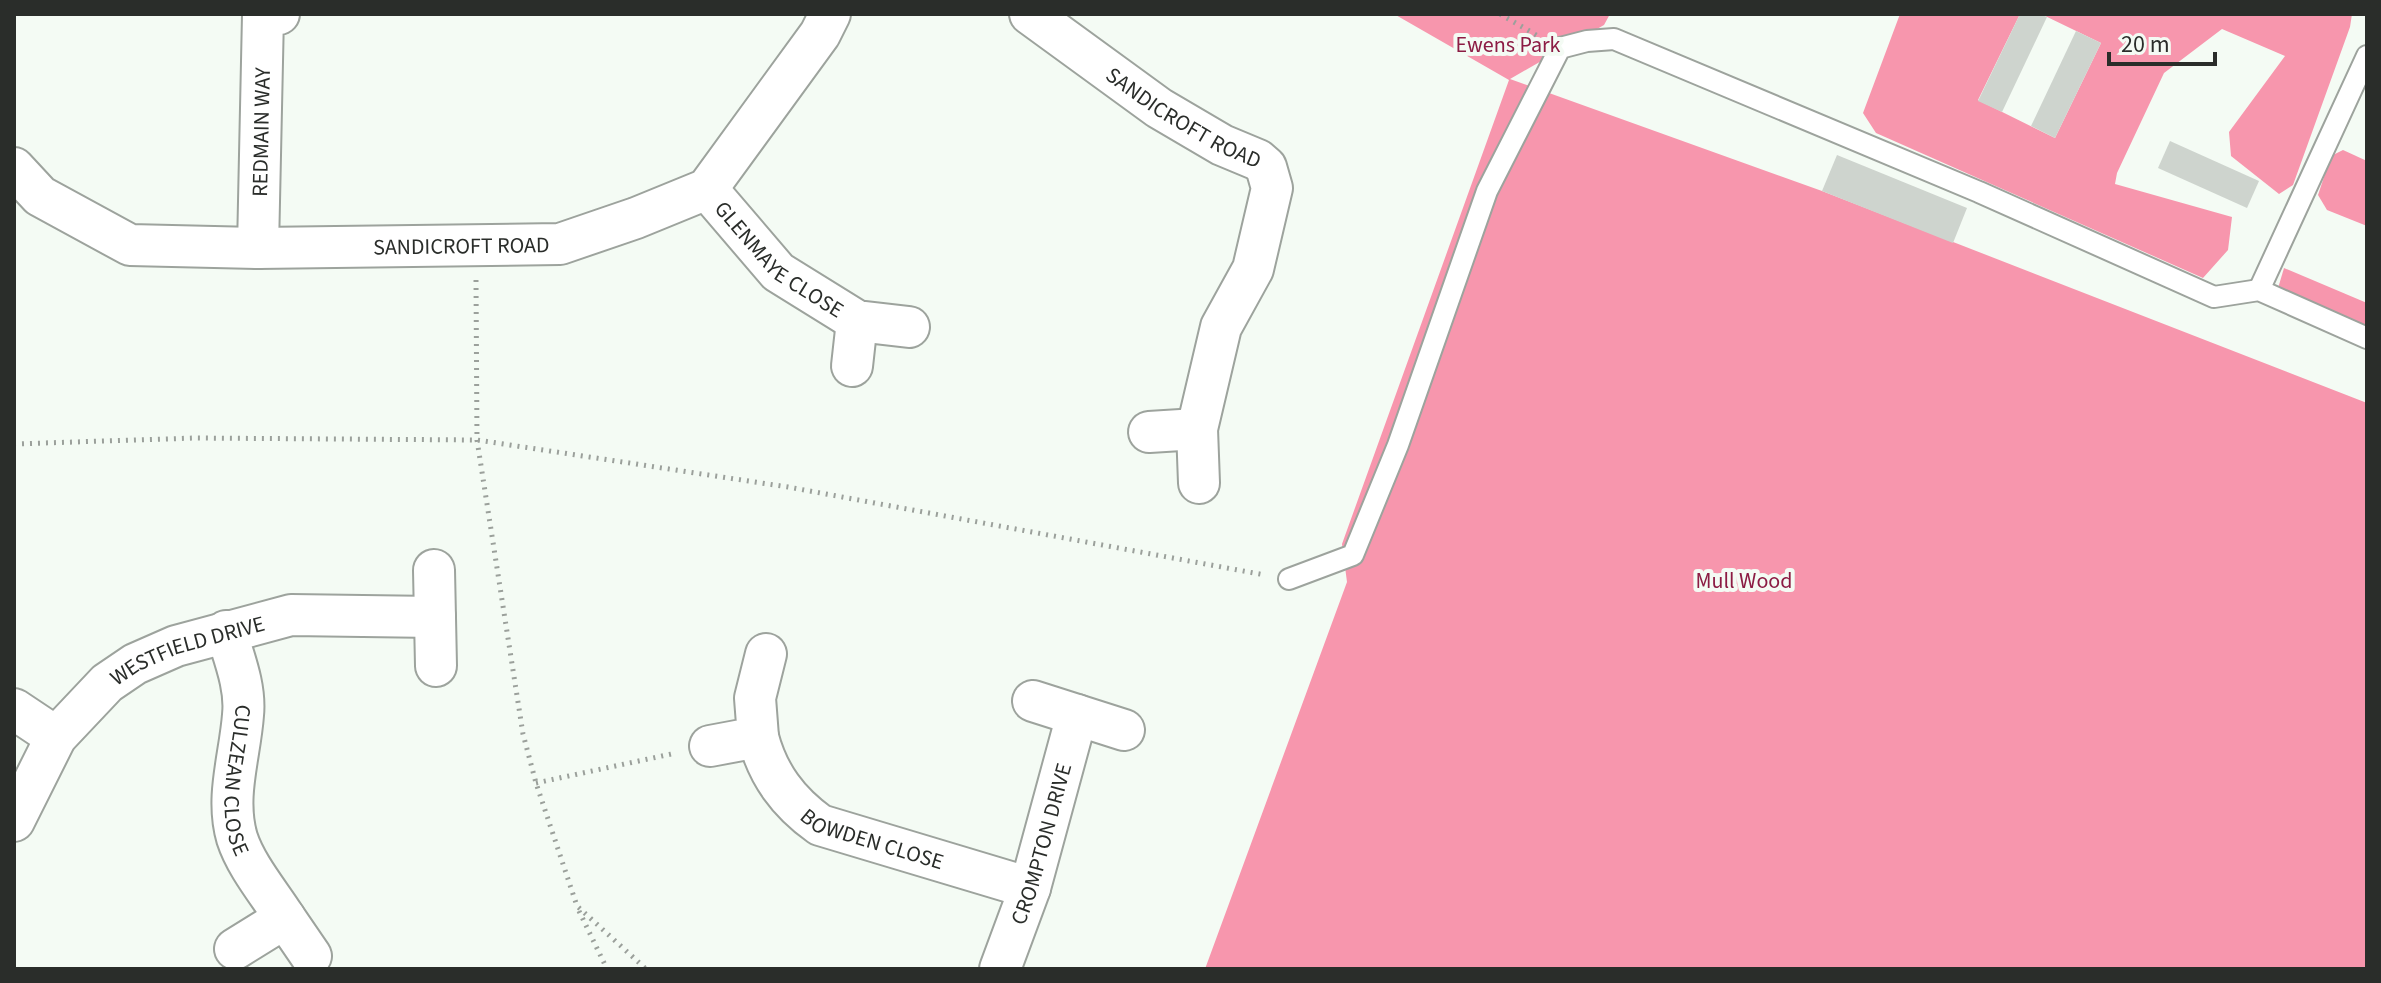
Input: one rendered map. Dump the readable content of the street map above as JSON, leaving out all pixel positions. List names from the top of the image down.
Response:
{
  "streets": {
    "street": [
      "SANDICROFT ROAD",
      "REDMAIN WAY",
      "GLENMAYE CLOSE",
      "WESTFIELD DRIVE",
      "CULZEAN CLOSE",
      "BOWDEN CLOSE",
      "CROMPTON DRIVE"
    ]
  },
  "crossings": [
    ["SANDICROFT ROAD", "REDMAIN WAY"],
    ["SANDICROFT ROAD", "GLENMAYE CLOSE"],
    ["WESTFIELD DRIVE", "CULZEAN CLOSE"],
    ["BOWDEN CLOSE", "CROMPTON DRIVE"]
  ],
  "parks": ["Ewens Park", "Mull Wood"],
  "scale_bar": "20 m"
}
